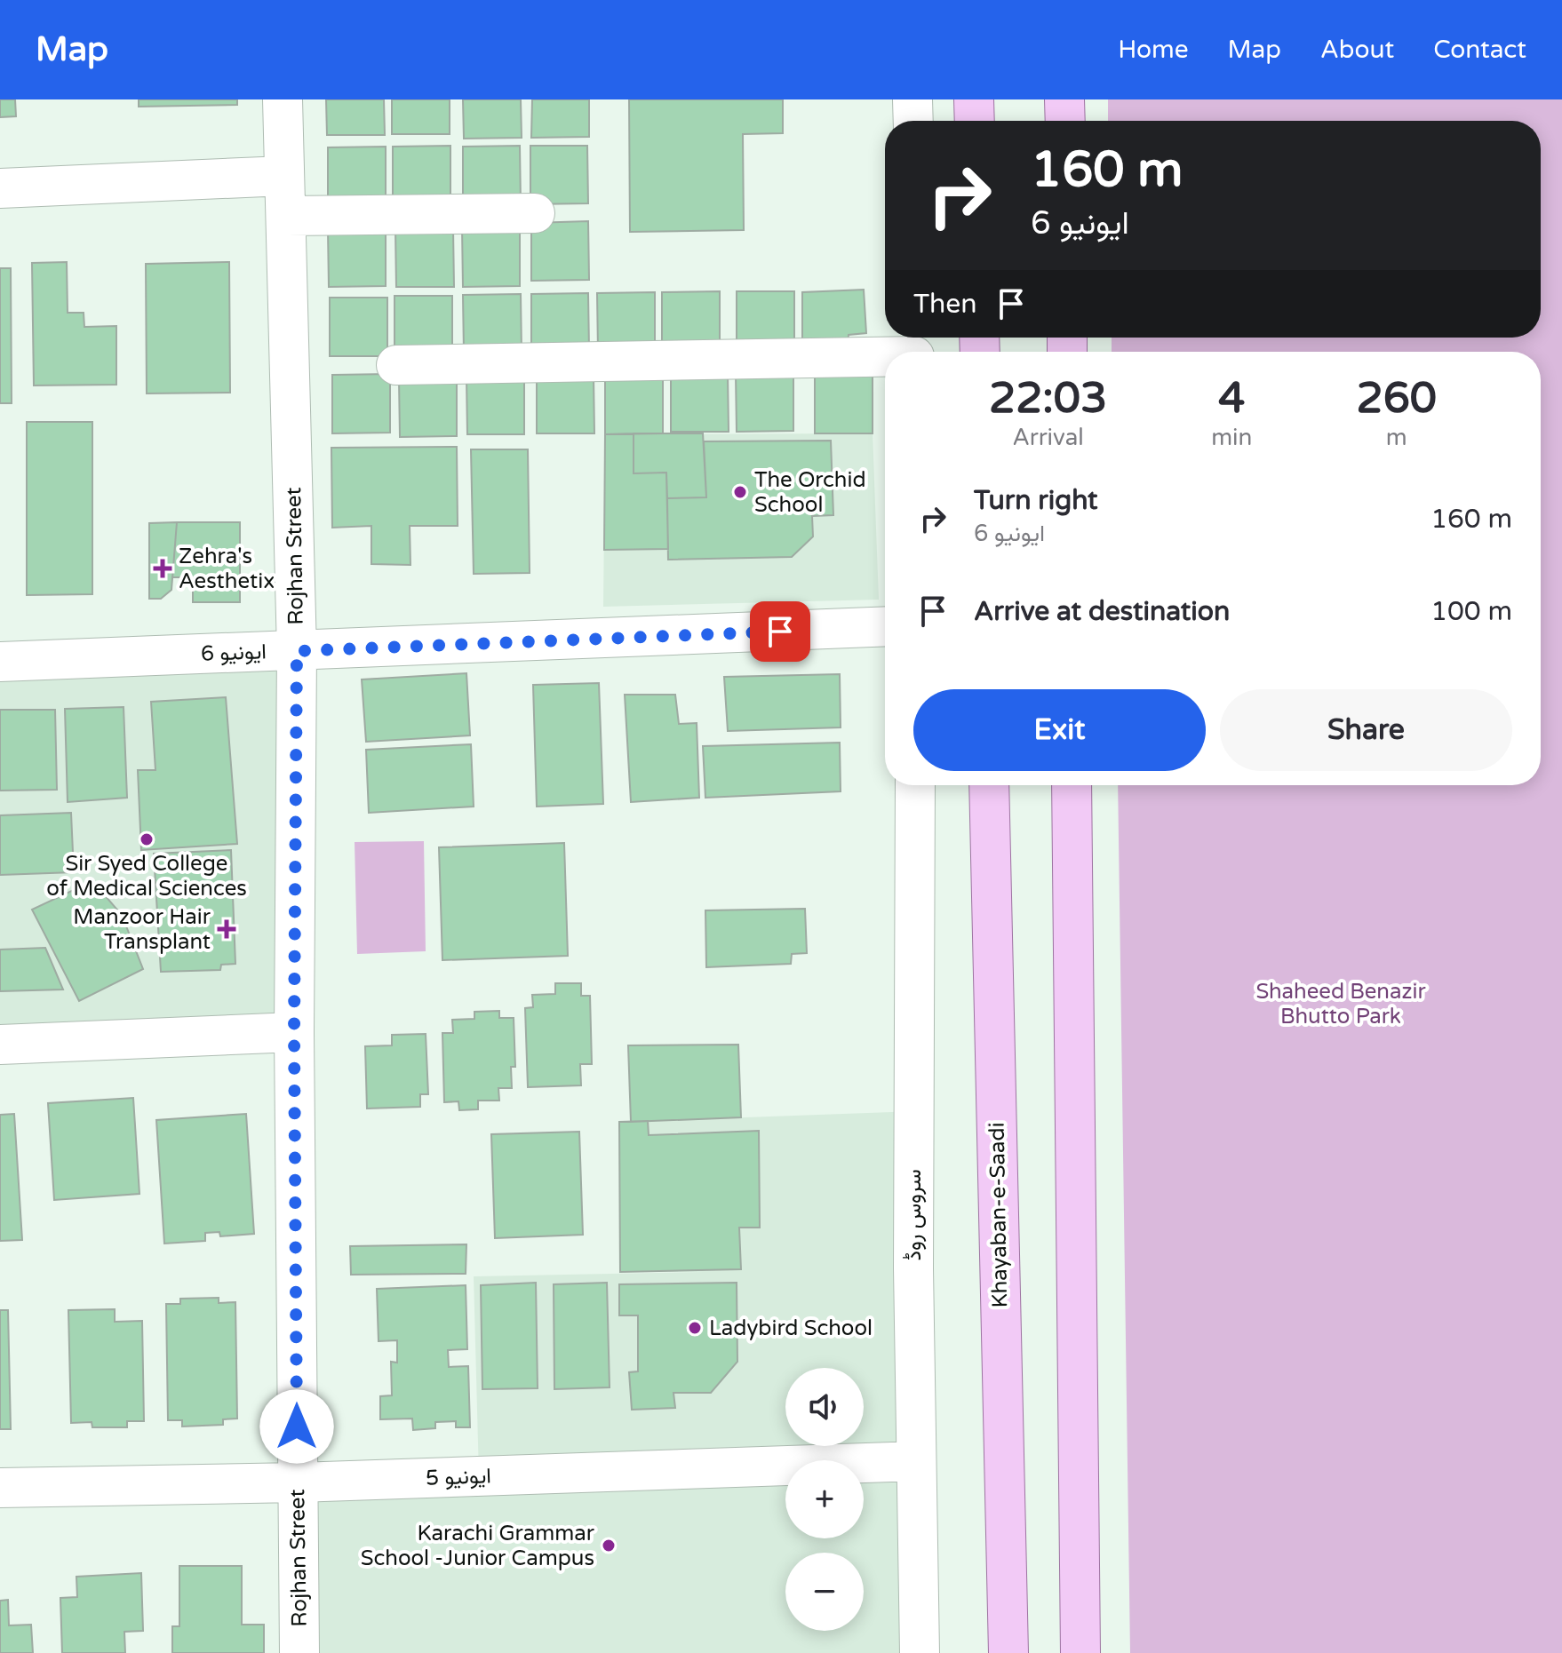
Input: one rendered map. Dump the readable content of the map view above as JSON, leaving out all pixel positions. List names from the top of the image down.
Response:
{
  "streets": {
    "main road": ["Khayaban-e-Saadi"],
    "street": [
      "Rojhan Street",
      "ایونیو 6",
      "سروس روڈ",
      "ایونیو 5"
    ]
  },
  "crossings": [
    ["Rojhan Street", "ایونیو 6"],
    ["Rojhan Street", "ایونیو 5"],
    ["سروس روڈ", "ایونیو 5"]
  ],
  "parks": ["Shaheed Benazir Bhutto Park"],
  "places": {
    "other": [
      "The Orchid School",
      "Sir Syed College of Medical Sciences",
      "Ladybird School",
      "Karachi Grammar School -Junior Campus"
    ],
    "health": ["Zehra's Aesthetix", "Manzoor Hair Transplant"]
  },
  "page": {
    "header": "Map",
    "nav": [
      "Home",
      "Map",
      "About",
      "Contact"
    ],
    "turn": ["160 m", "ایونیو 6"],
    "then": "Then",
    "eta": [
      "22:03",
      "Arrival",
      "4",
      "min",
      "260",
      "m"
    ],
    "list": [
      {
        "name": "Turn right",
        "note": "ایونیو 6",
        "value": "160 m"
      },
      {
        "name": "Arrive at destination",
        "value": "100 m"
      }
    ],
    "buttons": ["Exit", "Share"],
    "map_buttons": ["+", "−"]
  }
}
